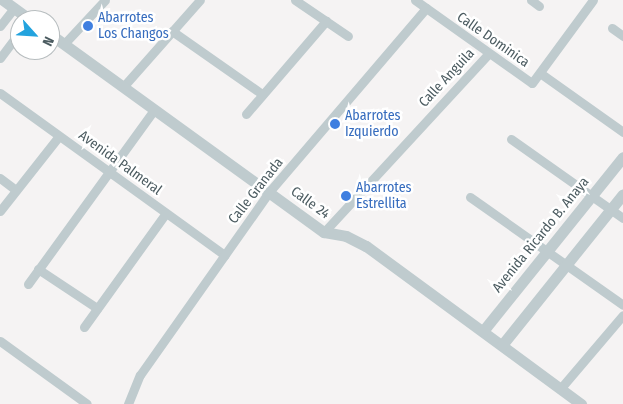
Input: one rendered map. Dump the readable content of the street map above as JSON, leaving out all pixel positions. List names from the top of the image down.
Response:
{
  "streets": {
    "street": [
      "Calle Dominica",
      "Calle Anguila",
      "Avenida Palmeral",
      "Calle Granada",
      "Calle 24",
      "Avenida Ricardo B. Anaya"
    ]
  },
  "crossings": [
    ["Calle Dominica", "Calle Anguila"],
    ["Calle Dominica", "Calle Granada"],
    ["Calle Anguila", "Calle 24"],
    ["Avenida Palmeral", "Calle Granada"],
    ["Calle Granada", "Calle 24"],
    ["Calle 24", "Avenida Ricardo B. Anaya"]
  ],
  "places": ["Abarrotes Los Changos", "Abarrotes Izquierdo", "Abarrotes Estrellita"],
  "north": "bottom right"
}
